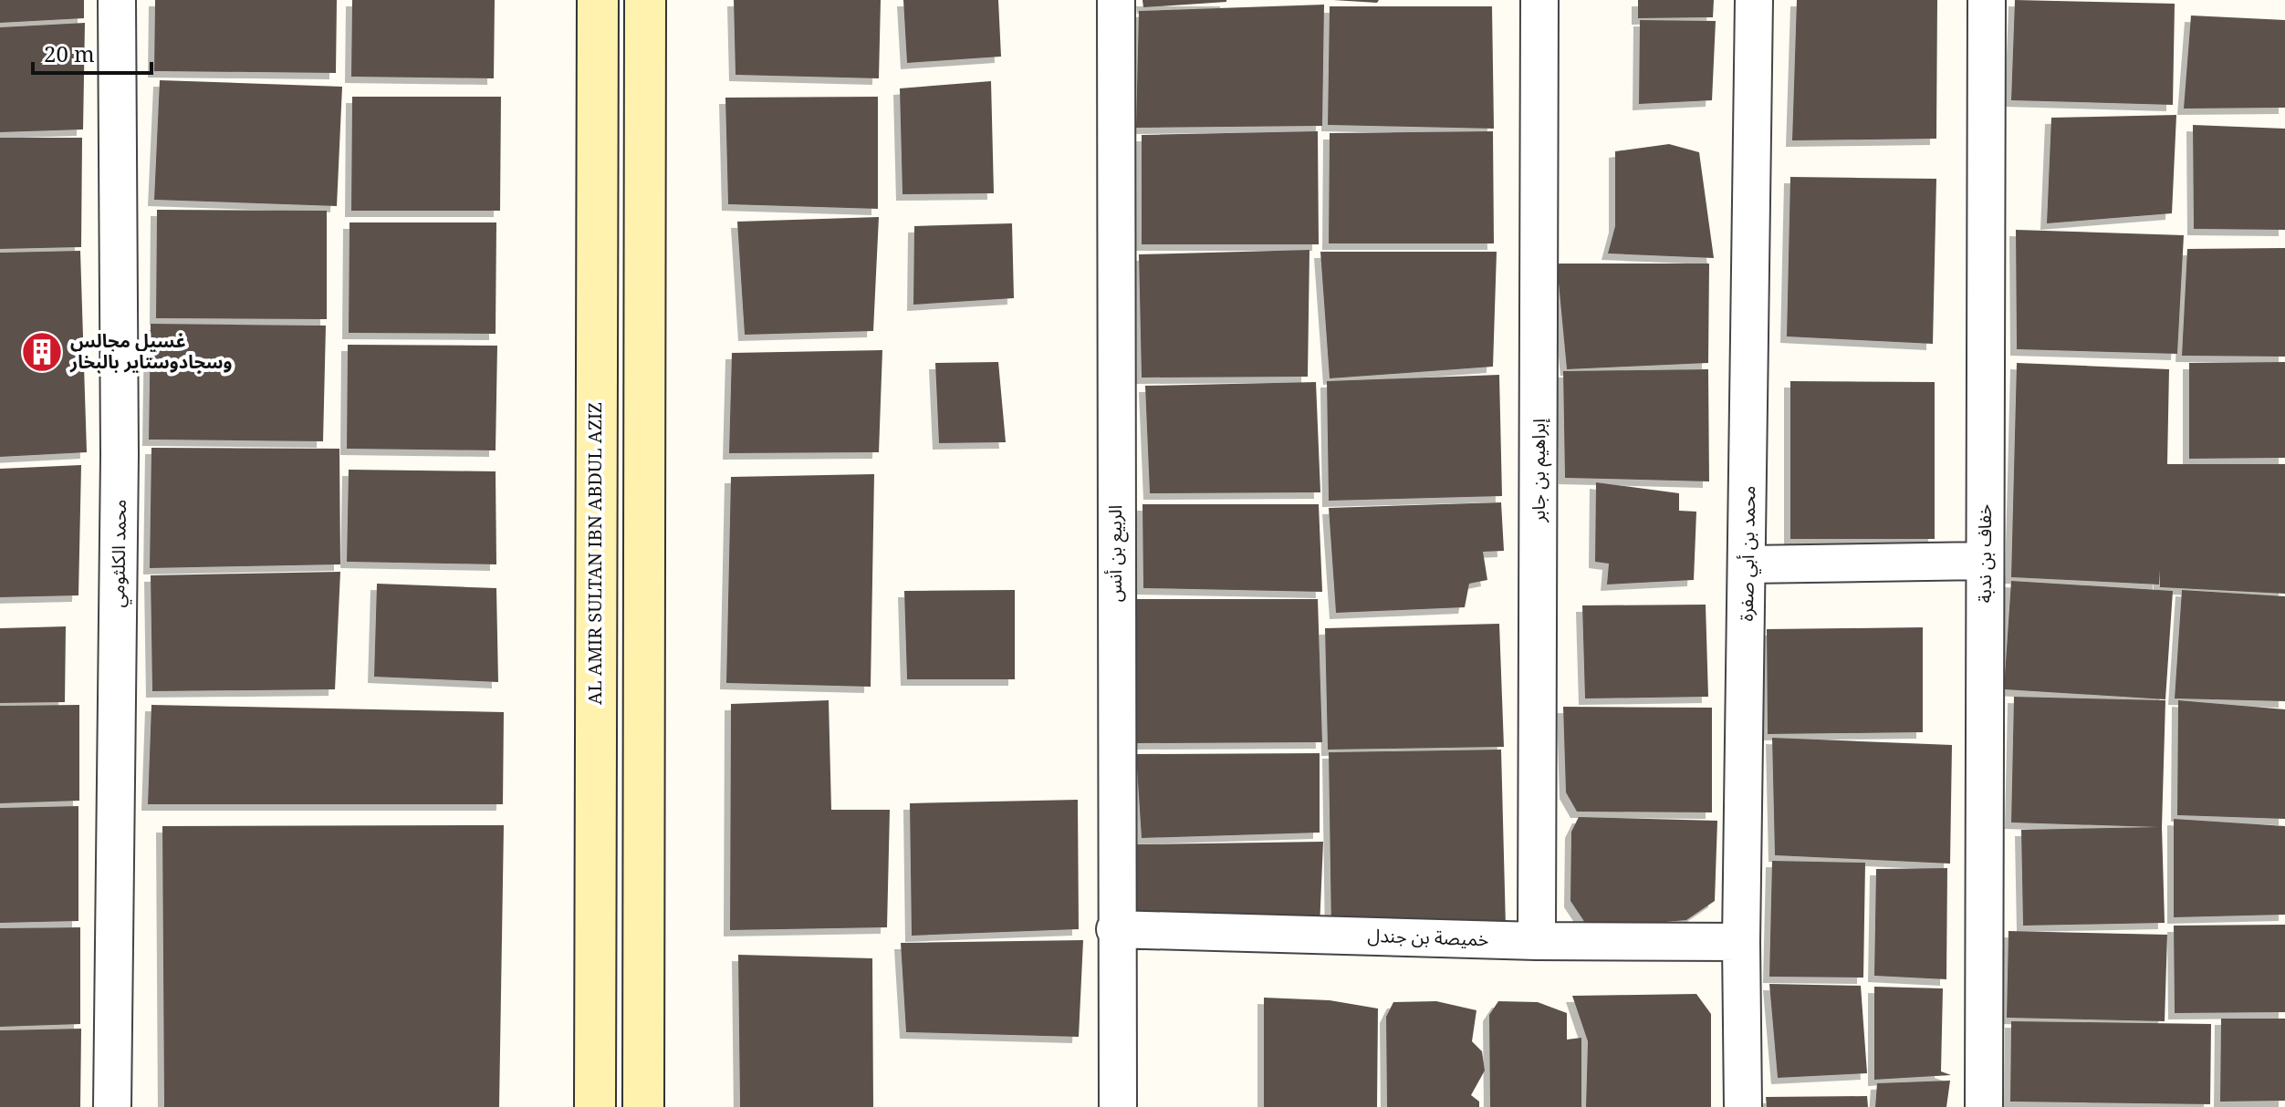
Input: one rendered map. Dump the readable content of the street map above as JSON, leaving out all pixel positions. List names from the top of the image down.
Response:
{
  "streets": {
    "street": [
      "إبراهيم بن جابر",
      "محمد الكلثومي",
      "AL AMIR SULTAN IBN ABDUL AZIZ",
      "الربيع بن أنس",
      "محمد بن أبي صفرة",
      "خفاف بن ندبة",
      "خميصة بن جندل"
    ]
  },
  "crossings": [
    ["إبراهيم بن جابر", "خميصة بن جندل"],
    ["الربيع بن أنس", "خميصة بن جندل"],
    ["محمد بن أبي صفرة", "خميصة بن جندل"]
  ],
  "places": {
    "building": ["غسيل مجالس وسجادوستاير بالبخار"]
  },
  "scale_bar": "20 m"
}
